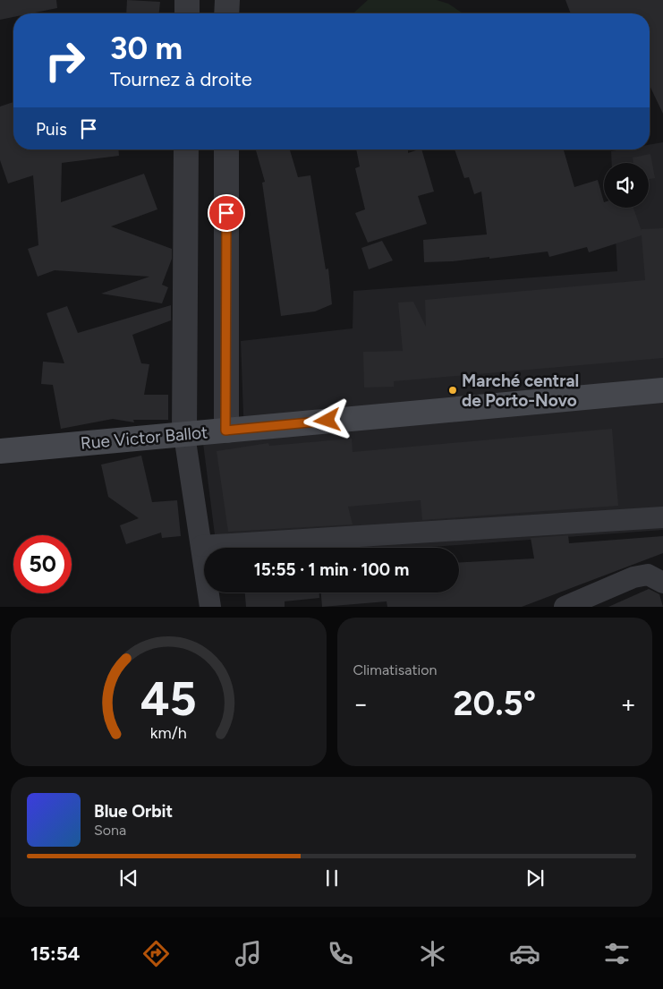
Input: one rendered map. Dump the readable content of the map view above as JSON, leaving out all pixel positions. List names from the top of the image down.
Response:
{
  "streets": {
    "main road": ["Rue Victor Ballot"]
  },
  "places": ["Marché central de Porto-Novo"],
  "page": {
    "turn": ["30 m", "Tournez à droite"],
    "then": "Puis",
    "limit": "50",
    "trip": "15:55 · 1 min · 100 m",
    "tile": "Climatisation",
    "heat": ["−", "20.5°", "+"],
    "song": ["Blue Orbit", "Sona"],
    "tabs": "15:54",
    "gauge": ["45", "km/h"]
  }
}
